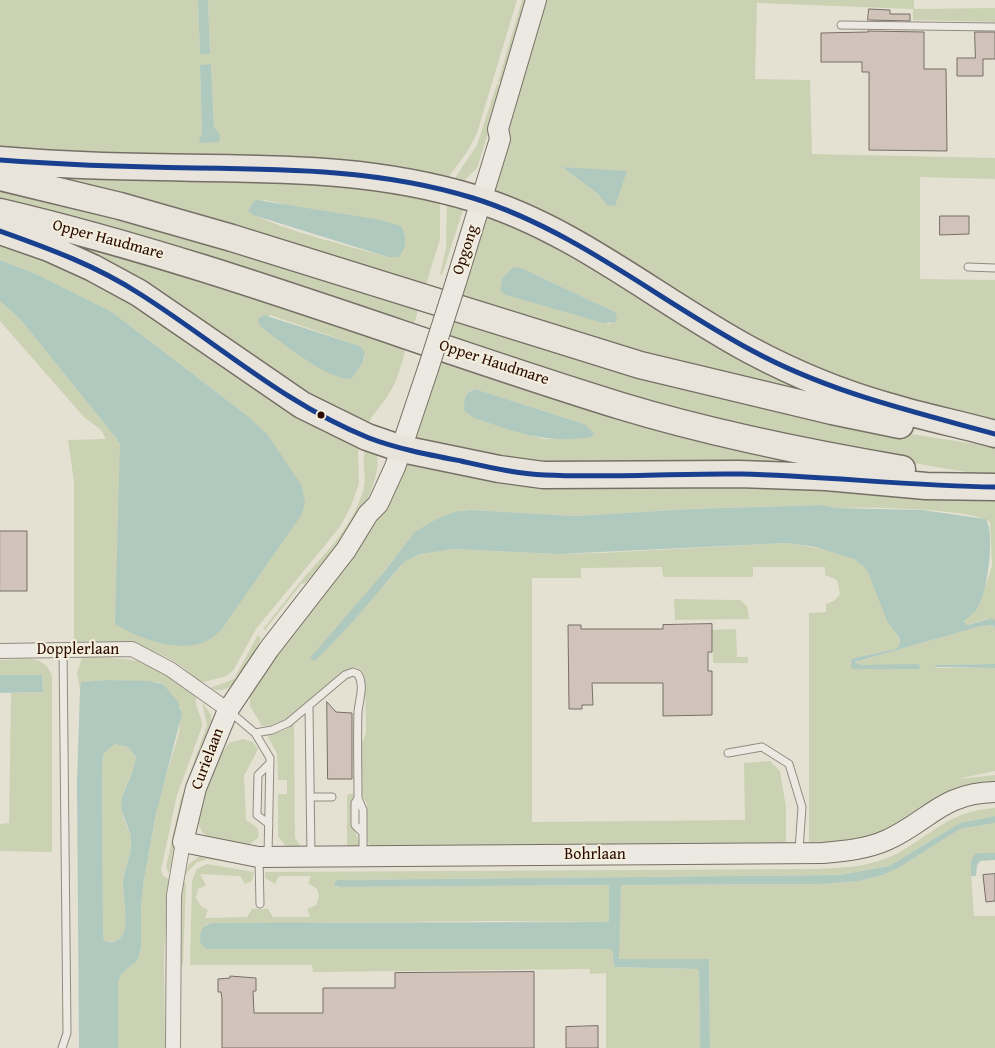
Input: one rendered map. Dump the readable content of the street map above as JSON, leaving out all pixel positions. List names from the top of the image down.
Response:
{
  "streets": {
    "highway": ["Opper Haudmare"],
    "main road": ["Opgong", "Curielaan", "Bohrlaan"],
    "street": ["Dopplerlaan"]
  },
  "crossings": [
    ["Opgong", "Curielaan"],
    ["Dopplerlaan", "Curielaan"],
    ["Curielaan", "Bohrlaan"]
  ]
}
